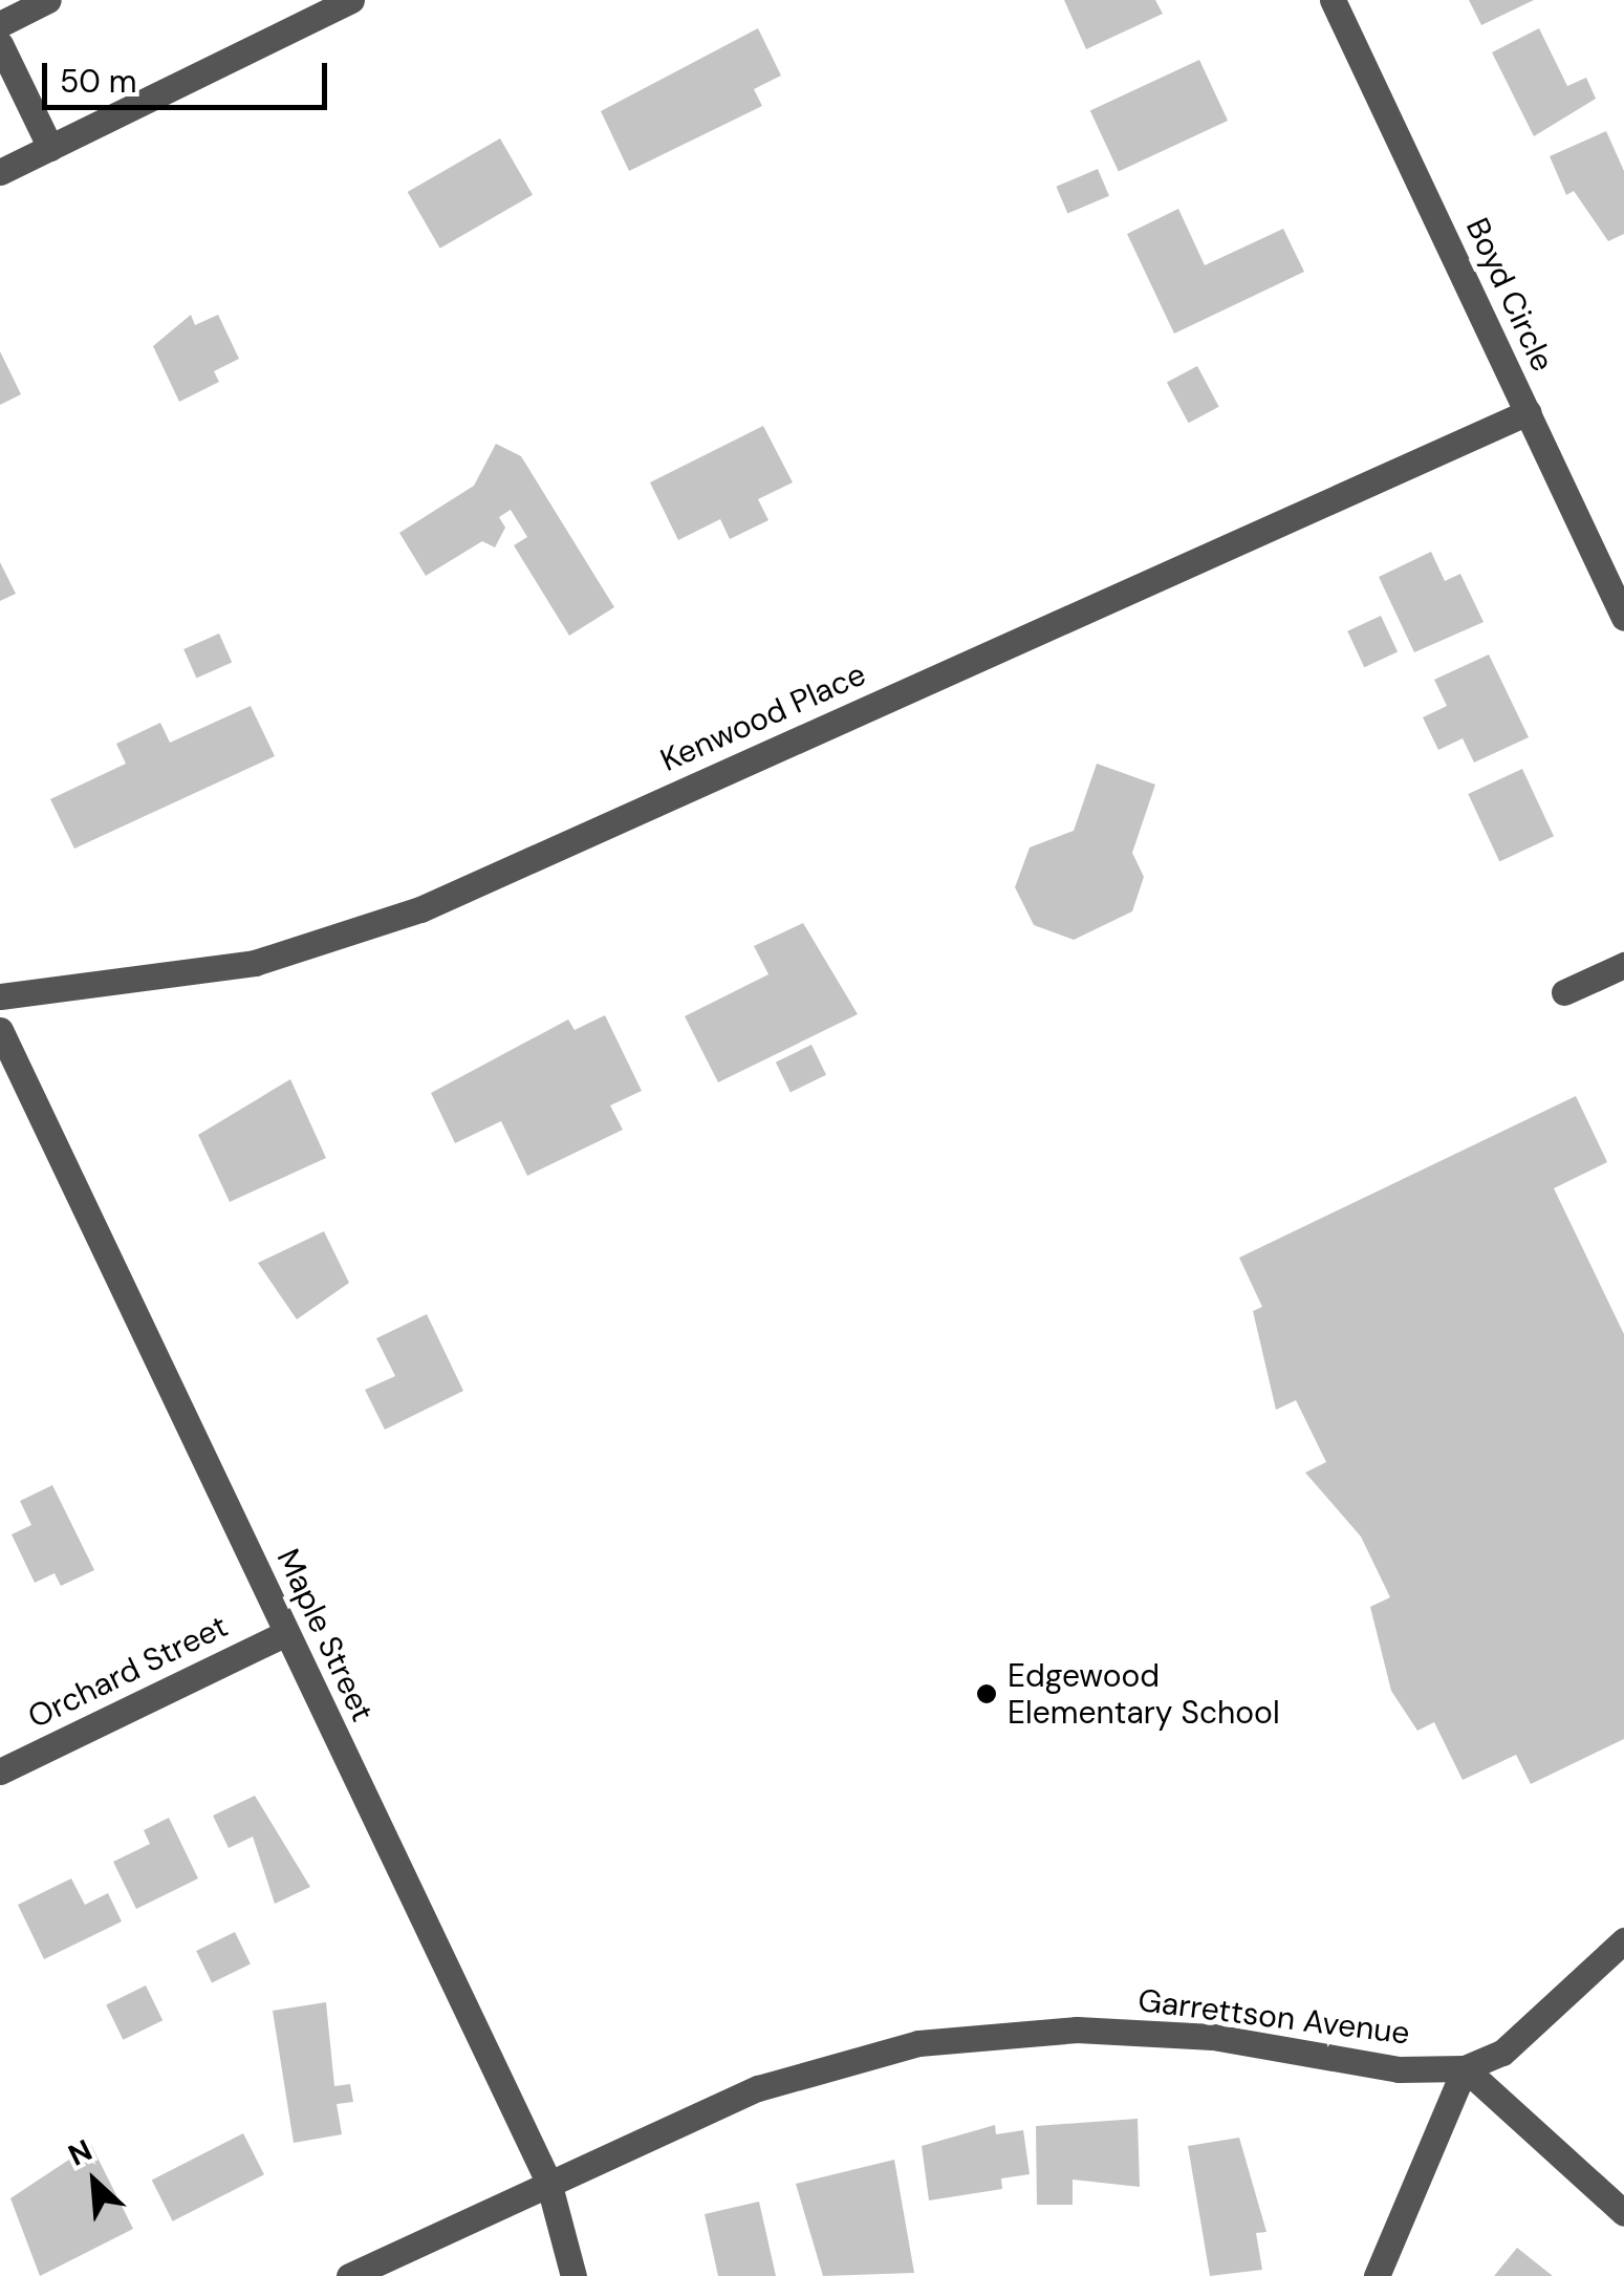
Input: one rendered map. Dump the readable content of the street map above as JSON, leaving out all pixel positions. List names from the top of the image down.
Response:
{
  "streets": {
    "street": [
      "Boyd Circle",
      "Kenwood Place",
      "Maple Street",
      "Orchard Street",
      "Garrettson Avenue"
    ]
  },
  "crossings": [
    ["Boyd Circle", "Kenwood Place"],
    ["Maple Street", "Orchard Street"],
    ["Maple Street", "Garrettson Avenue"]
  ],
  "places": ["Edgewood Elementary School"],
  "scale_bar": "50 m",
  "north": "top left"
}
